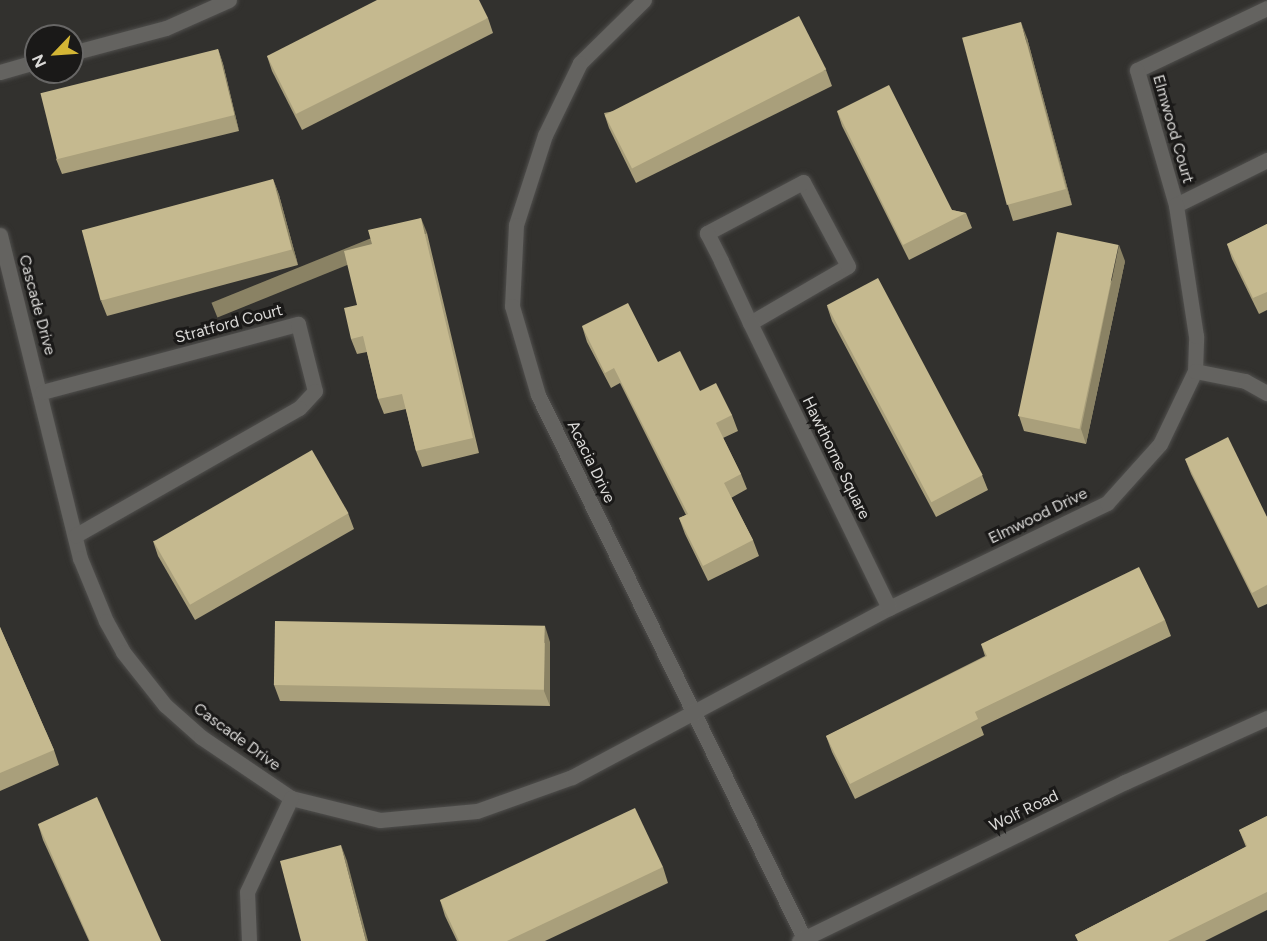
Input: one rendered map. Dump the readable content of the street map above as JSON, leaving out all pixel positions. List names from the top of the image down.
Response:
{
  "streets": {
    "street": [
      "Elmwood Court",
      "Cascade Drive",
      "Stratford Court",
      "Hawthorne Square",
      "Acacia Drive",
      "Elmwood Drive",
      "Wolf Road"
    ]
  },
  "crossings": [
    ["Elmwood Court", "Elmwood Drive"],
    ["Cascade Drive", "Stratford Court"],
    ["Cascade Drive", "Acacia Drive"],
    ["Cascade Drive", "Elmwood Drive"],
    ["Hawthorne Square", "Elmwood Drive"],
    ["Acacia Drive", "Elmwood Drive"],
    ["Acacia Drive", "Wolf Road"]
  ],
  "north": "bottom left"
}
